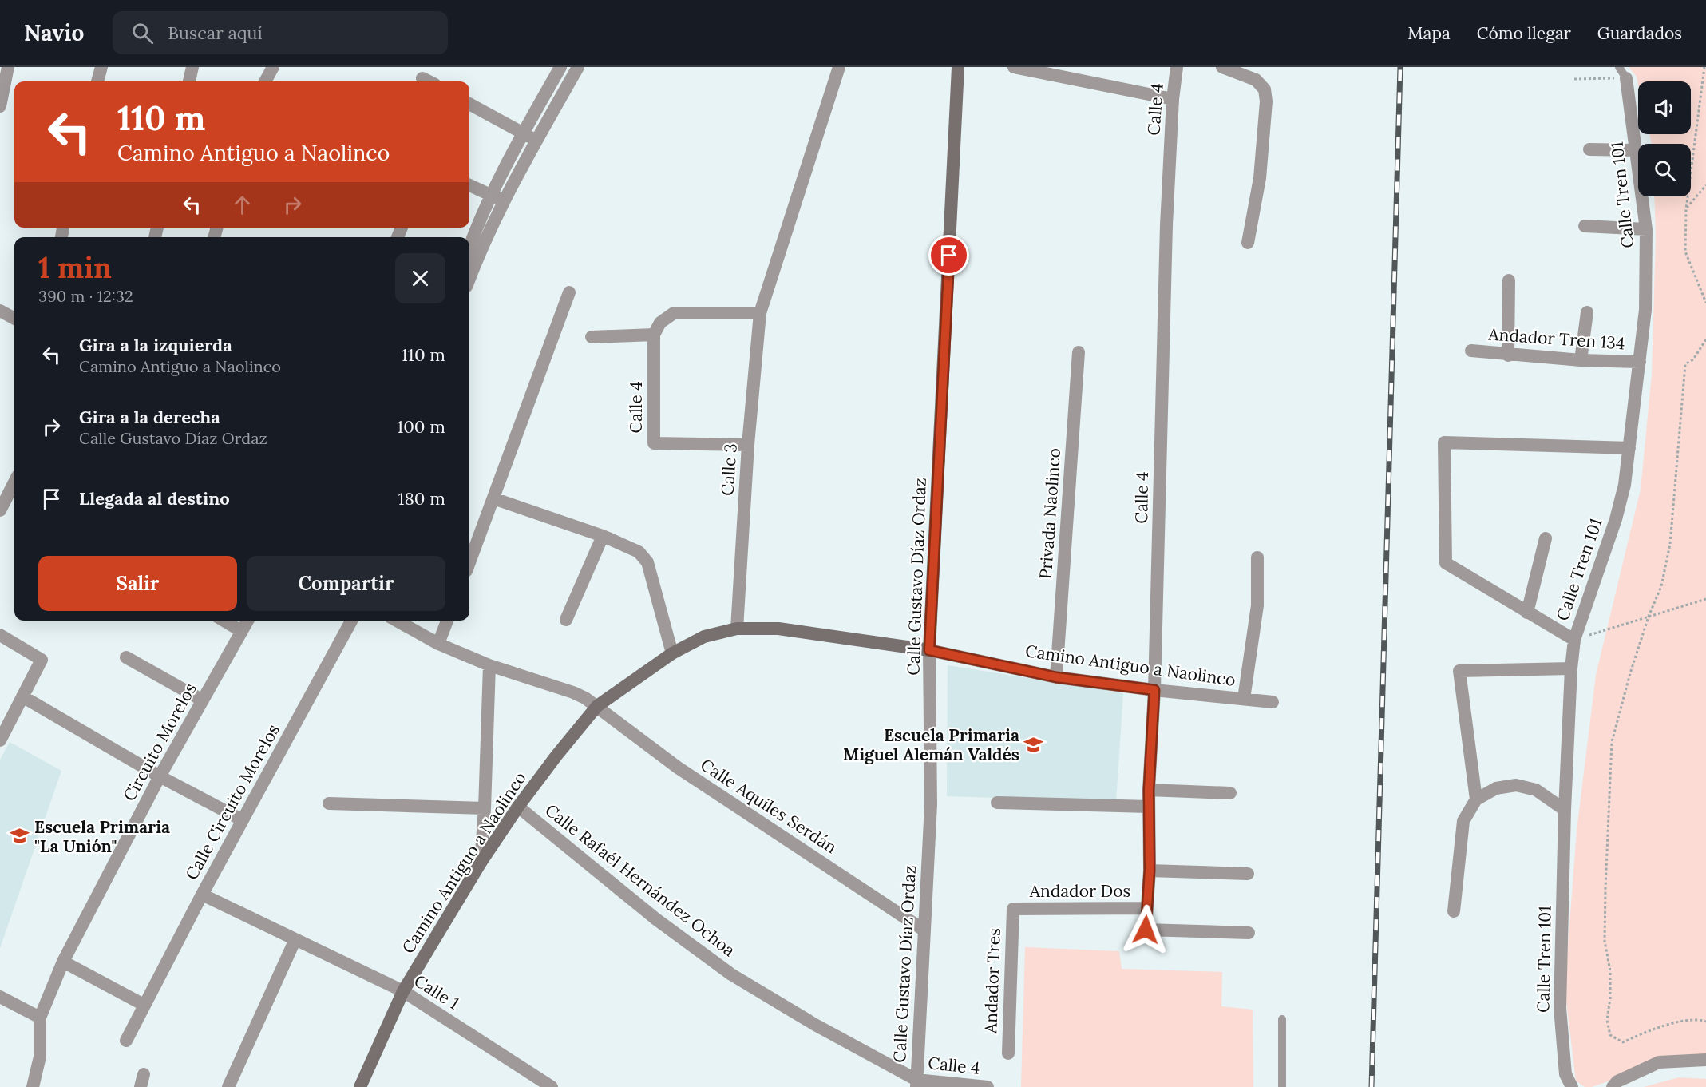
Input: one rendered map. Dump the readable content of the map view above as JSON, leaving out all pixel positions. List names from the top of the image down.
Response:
{
  "streets": {
    "main road": ["Calle Gustavo Díaz Ordaz", "Camino Antiguo a Naolinco"],
    "street": [
      "Calle 4",
      "Calle Tren 101",
      "Andador Tren 134",
      "Calle 3",
      "Privada Naolinco",
      "Circuito Morelos",
      "Calle Circuito Morelos",
      "Calle Aquiles Serdán",
      "Calle Rafaél Hernández Ochoa",
      "Andador Dos",
      "Andador Tres",
      "Calle 1"
    ]
  },
  "crossings": [
    ["Calle 4", "Calle 3"],
    ["Calle 4", "Calle Gustavo Díaz Ordaz"],
    ["Calle 4", "Camino Antiguo a Naolinco"],
    ["Calle 4", "Calle Rafaél Hernández Ochoa"],
    ["Calle 4", "Andador Dos"],
    ["Calle Tren 101", "Andador Tren 134"],
    ["Calle 3", "Camino Antiguo a Naolinco"],
    ["Privada Naolinco", "Camino Antiguo a Naolinco"],
    ["Calle Gustavo Díaz Ordaz", "Camino Antiguo a Naolinco"],
    ["Calle Gustavo Díaz Ordaz", "Calle Aquiles Serdán"],
    ["Calle Gustavo Díaz Ordaz", "Calle Rafaél Hernández Ochoa"],
    ["Camino Antiguo a Naolinco", "Calle Aquiles Serdán"],
    ["Camino Antiguo a Naolinco", "Calle Rafaél Hernández Ochoa"],
    ["Camino Antiguo a Naolinco", "Calle 1"],
    ["Calle Circuito Morelos", "Calle 1"],
    ["Andador Dos", "Andador Tres"]
  ],
  "places": {
    "school or university": ["Escuela Primaria Miguel Alemán Valdés", "Escuela Primaria \"La Unión\""]
  },
  "page": {
    "header": "Navio",
    "search": "Buscar aquí",
    "nav": ["Mapa", "Cómo llegar", "Guardados"],
    "turn": ["110 m", "Camino Antiguo a Naolinco"],
    "heading": ["1 min", "390 m · 12:32"],
    "list": [
      {
        "name": "Gira a la izquierda",
        "note": "Camino Antiguo a Naolinco",
        "value": "110 m"
      },
      {
        "name": "Gira a la derecha",
        "note": "Calle Gustavo Díaz Ordaz",
        "value": "100 m"
      },
      {
        "name": "Llegada al destino",
        "value": "180 m"
      }
    ],
    "buttons": ["Salir", "Compartir"]
  }
}
